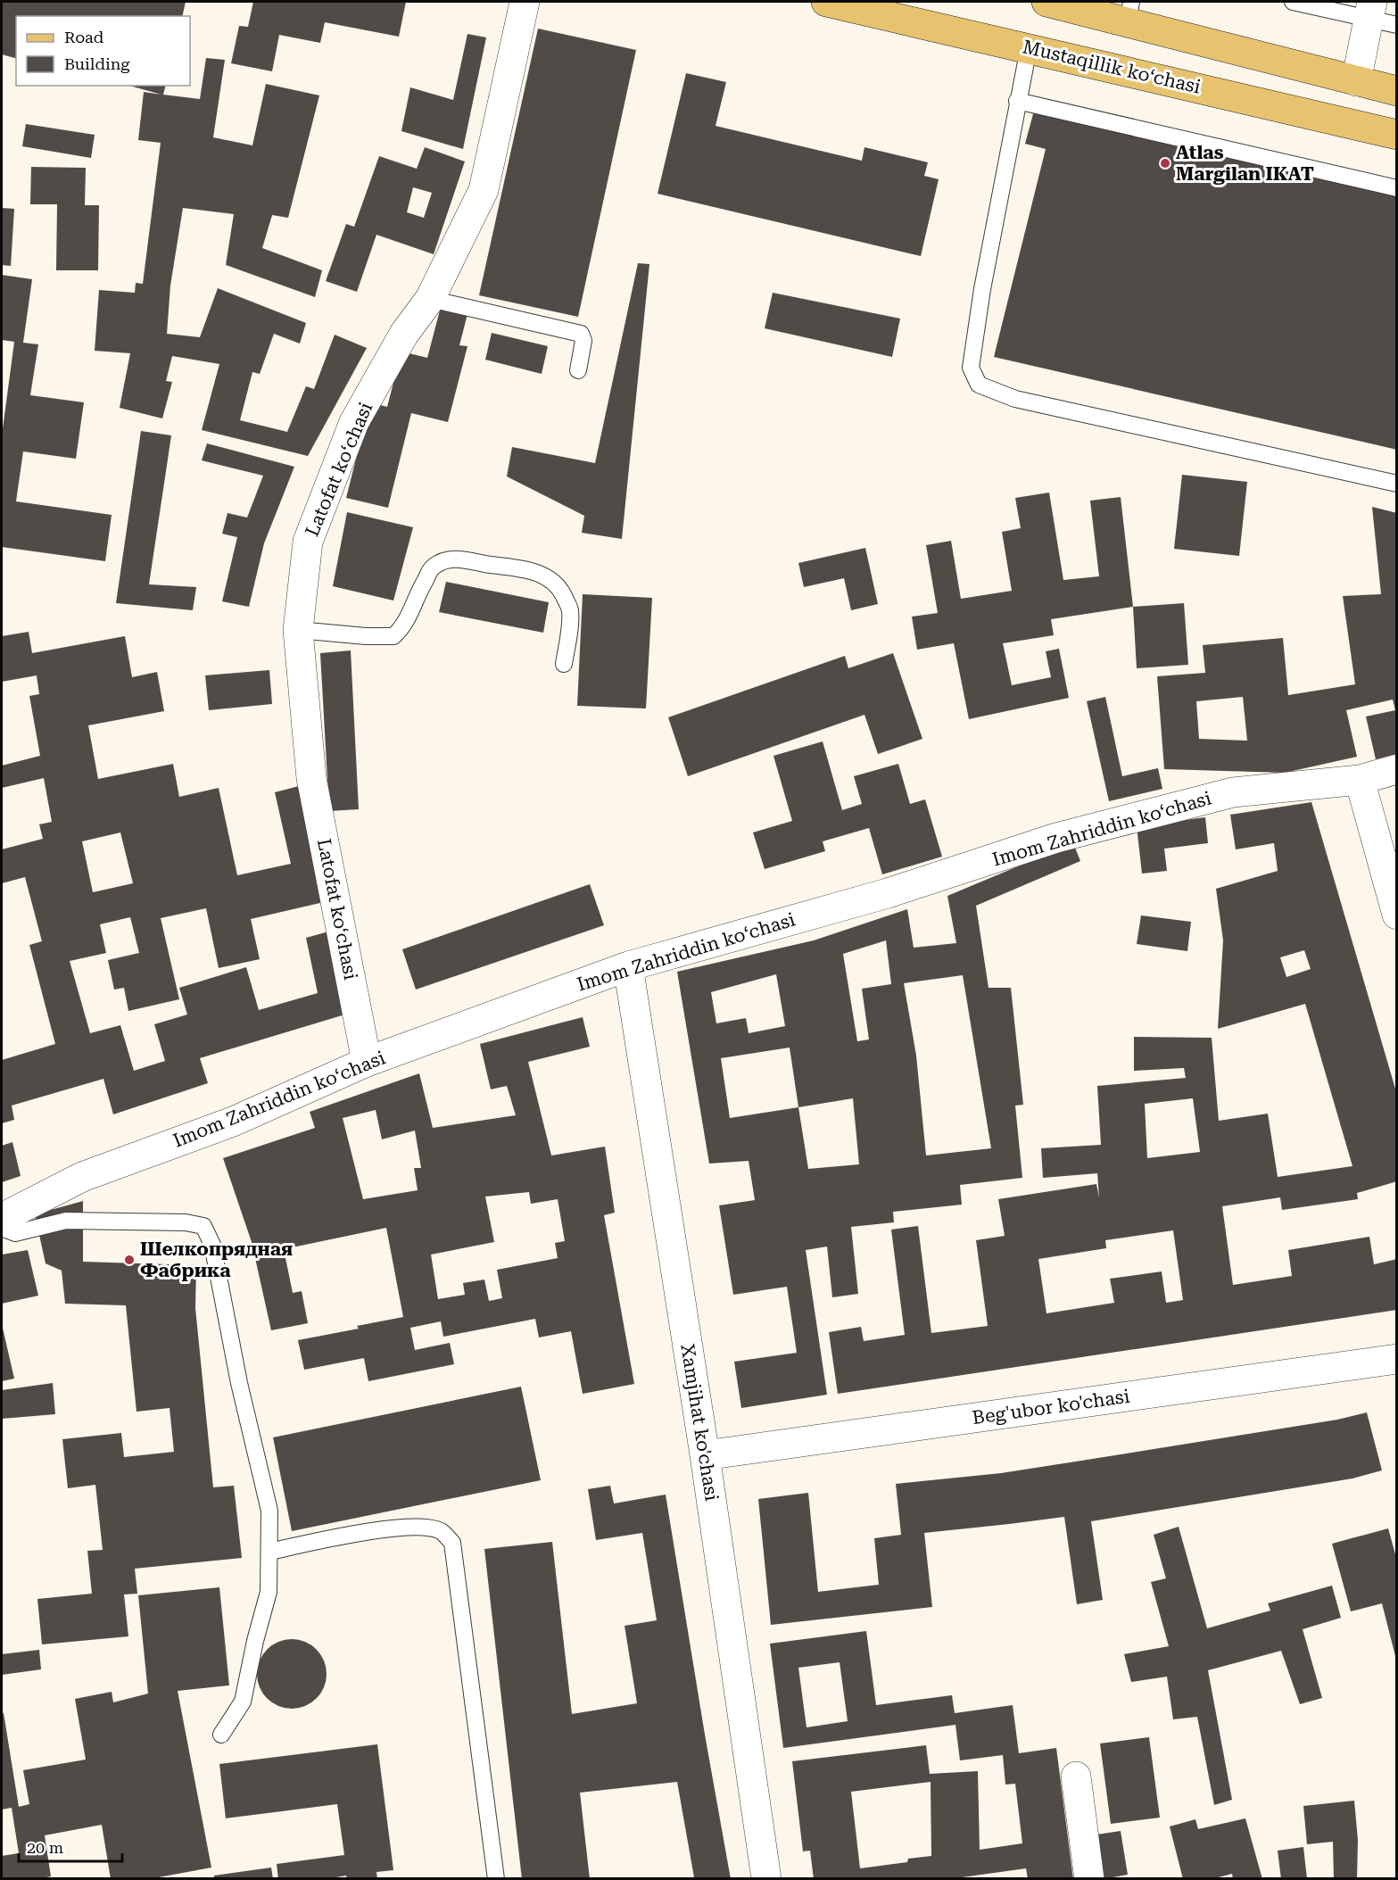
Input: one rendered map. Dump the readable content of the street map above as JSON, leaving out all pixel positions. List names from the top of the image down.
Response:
{
  "streets": {
    "main road": ["Mustaqillik koʻchasi"],
    "street": [
      "Latofat koʻchasi",
      "Imom Zahriddin koʻchasi",
      "Beg'ubor ko'chasi",
      "Xamjihat ko'chasi"
    ]
  },
  "crossings": [
    ["Latofat koʻchasi", "Imom Zahriddin koʻchasi"],
    ["Imom Zahriddin koʻchasi", "Xamjihat ko'chasi"],
    ["Beg'ubor ko'chasi", "Xamjihat ko'chasi"]
  ],
  "places": ["Atlas Margilan IKAT", "Шелкопрядная Фабрика"],
  "legend": ["Road", "Building"],
  "scale_bar": "20 m"
}
